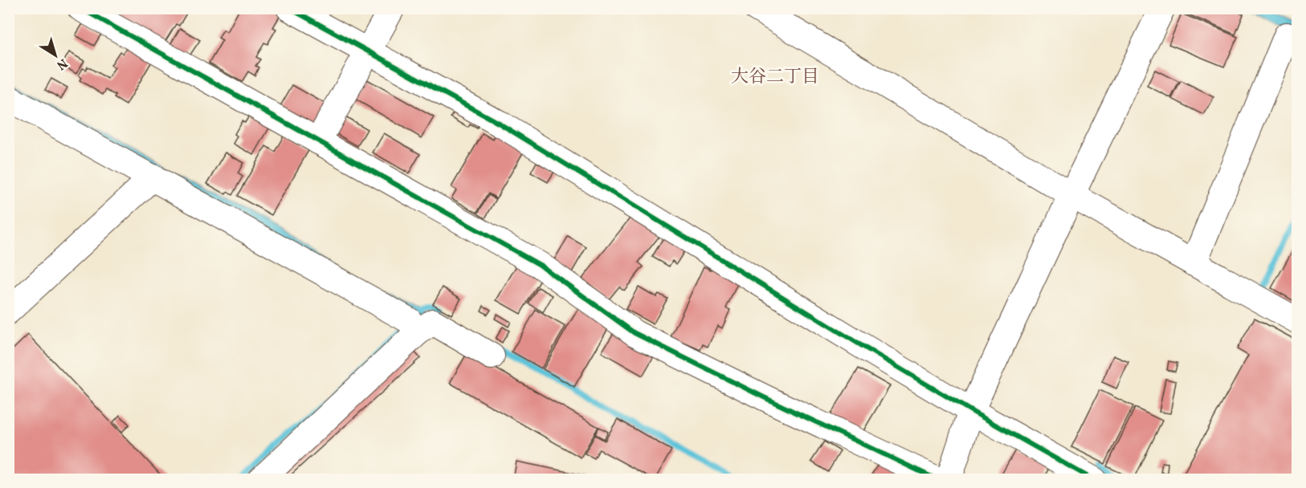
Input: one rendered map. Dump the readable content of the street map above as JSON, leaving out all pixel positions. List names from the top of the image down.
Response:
{
  "districts": ["大谷二丁目"],
  "north": "bottom right"
}
